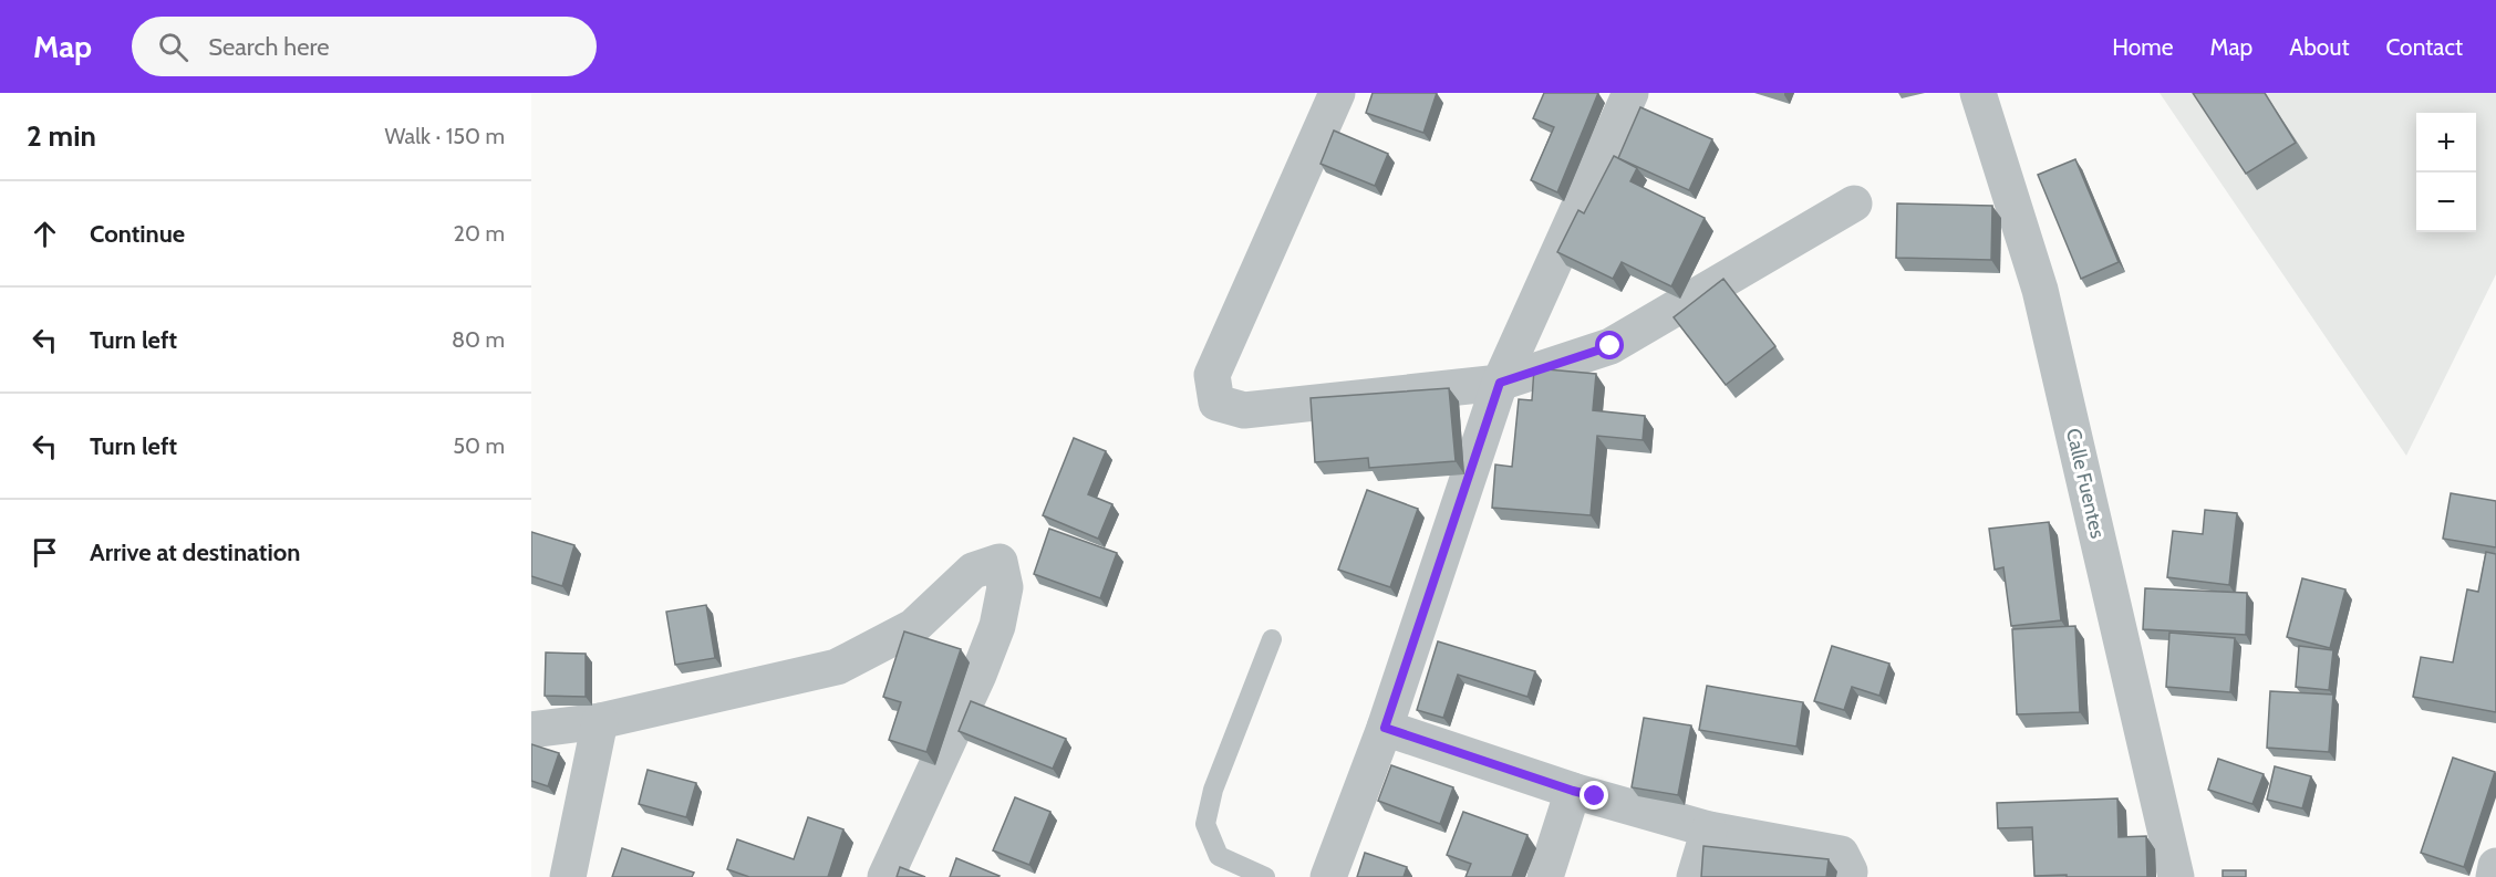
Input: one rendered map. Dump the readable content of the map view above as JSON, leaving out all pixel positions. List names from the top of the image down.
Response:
{
  "streets": {
    "street": ["Calle Fuentes"]
  },
  "page": {
    "header": "Map",
    "search": "Search here",
    "nav": [
      "Home",
      "Map",
      "About",
      "Contact"
    ],
    "heading": ["2 min", "Walk · 150 m"],
    "map_buttons": ["+", "−"],
    "list": [
      ["Continue", "20 m"],
      ["Turn left", "80 m"],
      ["Turn left", "50 m"],
      "Arrive at destination"
    ]
  }
}
